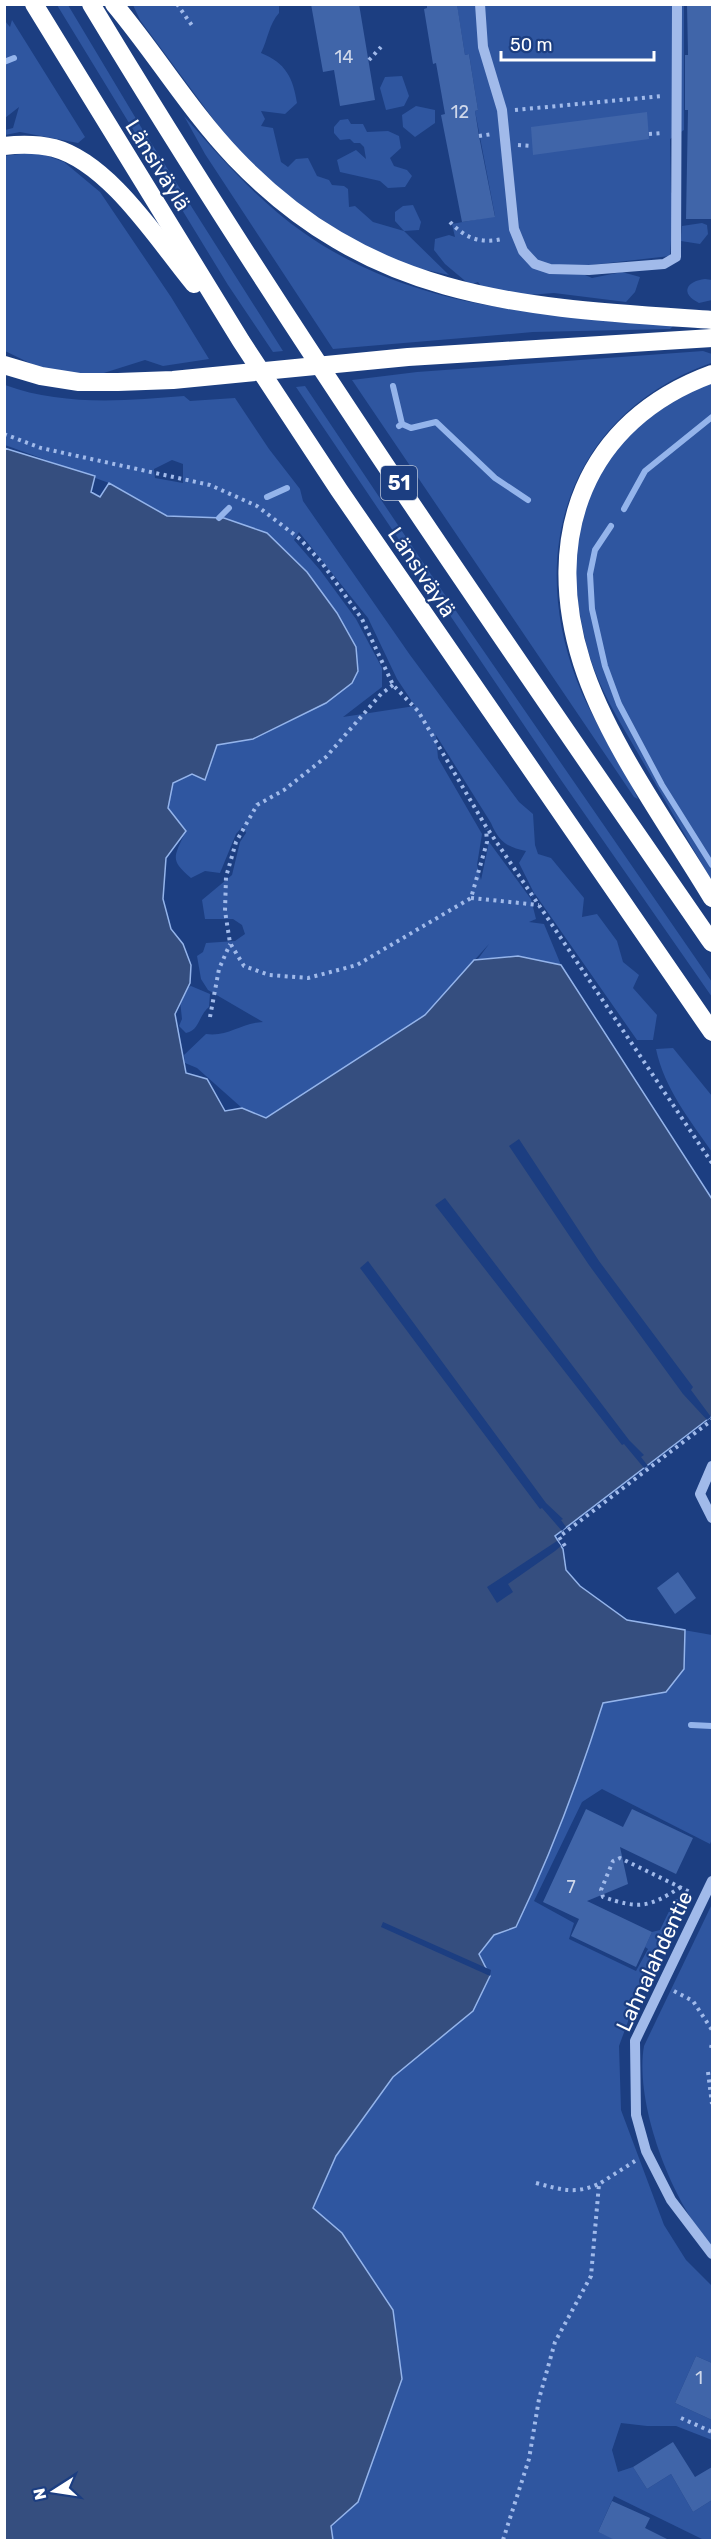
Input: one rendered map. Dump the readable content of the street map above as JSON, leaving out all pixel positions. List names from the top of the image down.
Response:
{
  "streets": {
    "highway": ["Länsiväylä", "51"],
    "street": ["Lahnalahdentie"]
  },
  "house_numbers": [
    "14",
    "12",
    "7",
    "1"
  ],
  "scale_bar": "50 m",
  "north": "left"
}
